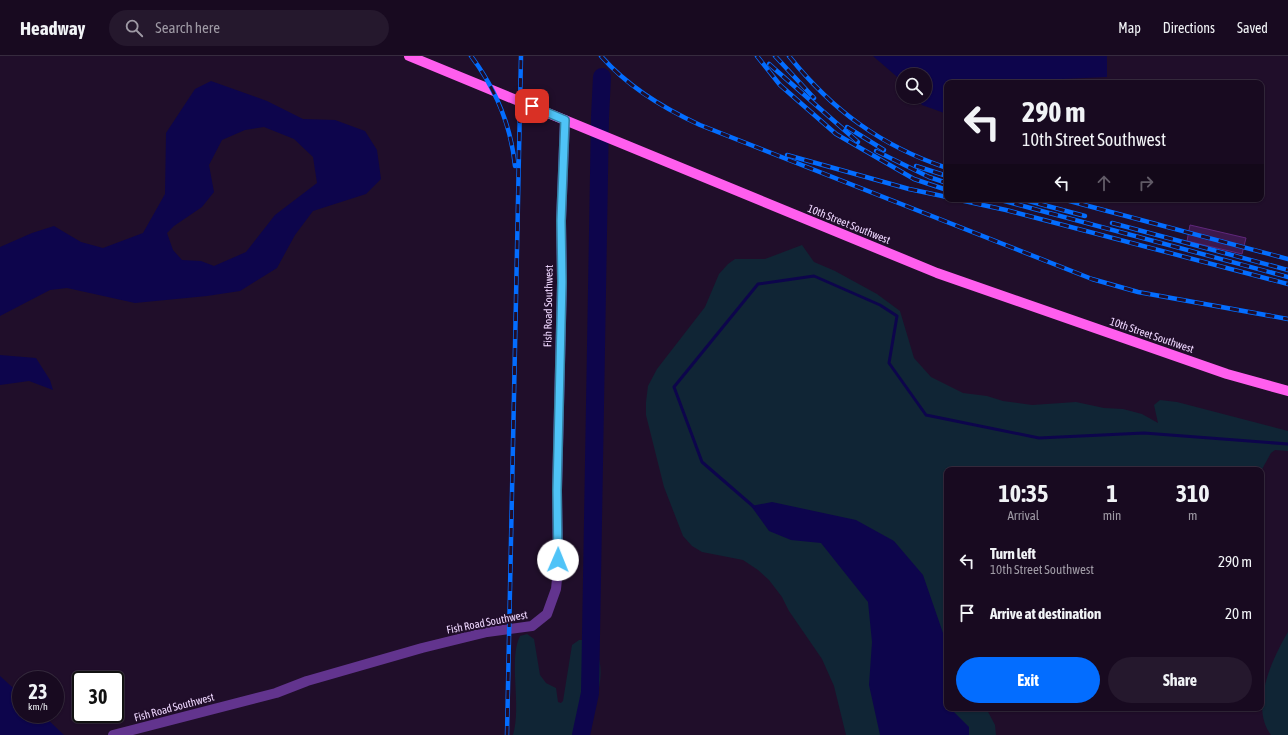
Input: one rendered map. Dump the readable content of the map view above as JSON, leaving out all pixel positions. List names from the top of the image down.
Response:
{
  "streets": {
    "main road": ["10th Street Southwest"],
    "street": ["Fish Road Southwest"]
  },
  "crossings": [
    ["10th Street Southwest", "Fish Road Southwest"]
  ],
  "page": {
    "header": "Headway",
    "search": "Search here",
    "nav": ["Map", "Directions", "Saved"],
    "turn": ["290 m", "10th Street Southwest"],
    "eta": [
      "10:35",
      "Arrival",
      "1",
      "min",
      "310",
      "m"
    ],
    "list": [
      {
        "name": "Turn left",
        "note": "10th Street Southwest",
        "value": "290 m"
      },
      {
        "name": "Arrive at destination",
        "value": "20 m"
      }
    ],
    "buttons": ["Exit", "Share"],
    "speed": "23 km/h",
    "limit": "30"
  }
}
